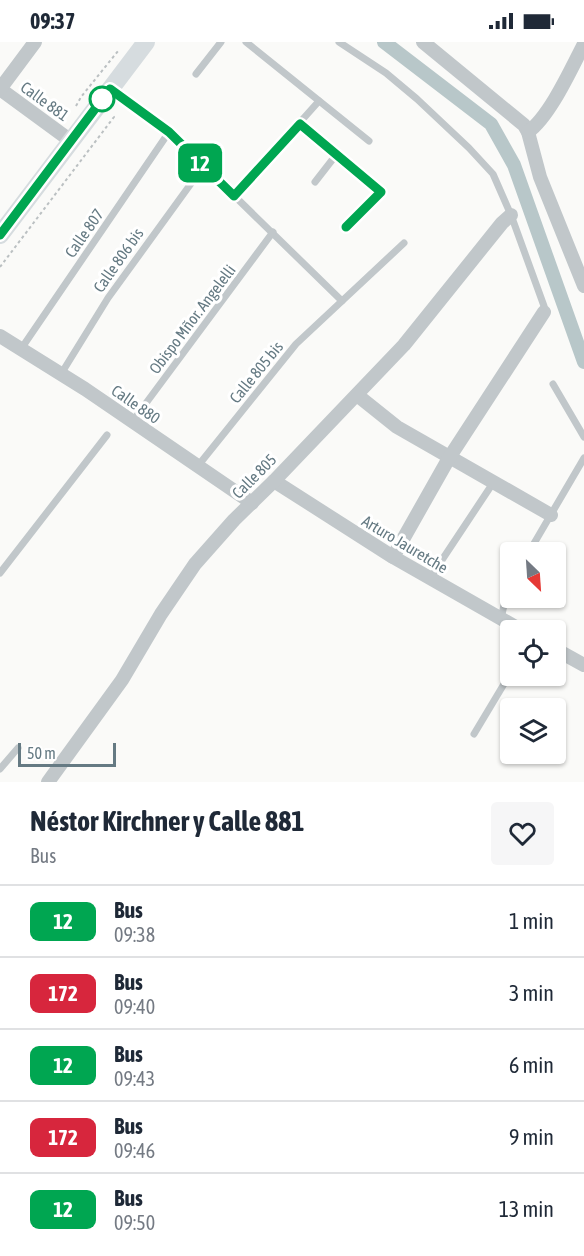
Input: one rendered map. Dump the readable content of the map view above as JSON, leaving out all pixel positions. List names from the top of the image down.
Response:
{
  "streets": {
    "street": [
      "Calle 881",
      "Calle 880",
      "Calle 805",
      "Arturo Jauretche"
    ],
    "lane": [
      "Calle 807",
      "Calle 806 bis",
      "Obispo Mñor. Angelelli",
      "Calle 805 bis"
    ]
  },
  "crossings": [
    ["Calle 807", "Calle 880"],
    ["Calle 806 bis", "Calle 880"],
    ["Obispo Mñor. Angelelli", "Calle 880"],
    ["Calle 805 bis", "Calle 880"],
    ["Calle 880", "Calle 805"],
    ["Calle 805", "Arturo Jauretche"]
  ],
  "lines": ["bus line 12"],
  "scale_bar": "50 m",
  "north": "bottom right",
  "page": {
    "status": "09:37",
    "on_map": "12",
    "scale": "50 m",
    "heading": ["Néstor Kirchner y Calle 881", "Bus"],
    "list": [
      {
        "mark": "12",
        "name": "Bus",
        "note": "09:38",
        "value": "1 min"
      },
      {
        "mark": "172",
        "name": "Bus",
        "note": "09:40",
        "value": "3 min"
      },
      {
        "mark": "12",
        "name": "Bus",
        "note": "09:43",
        "value": "6 min"
      },
      {
        "mark": "172",
        "name": "Bus",
        "note": "09:46",
        "value": "9 min"
      },
      {
        "mark": "12",
        "name": "Bus",
        "note": "09:50",
        "value": "13 min"
      }
    ]
  }
}
